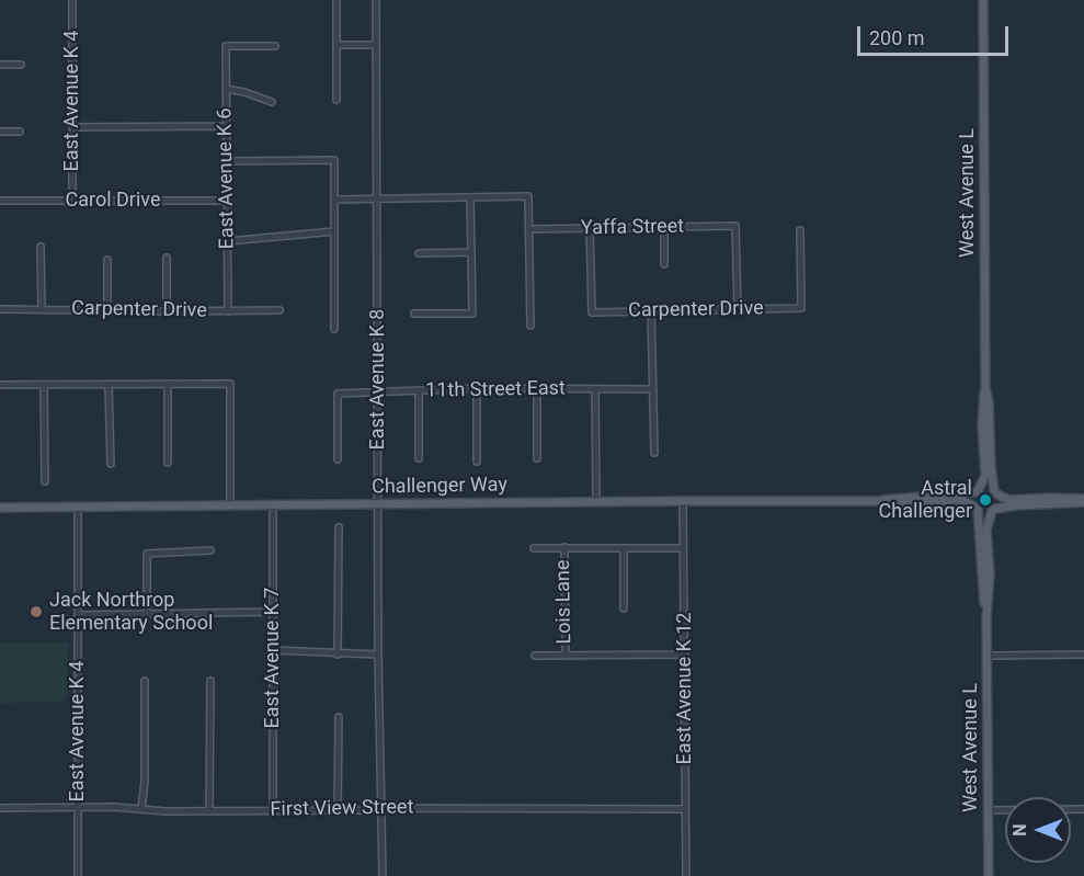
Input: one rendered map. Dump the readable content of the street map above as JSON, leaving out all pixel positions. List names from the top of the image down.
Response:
{
  "streets": {
    "main road": ["West Avenue L", "Challenger Way"],
    "street": [
      "East Avenue K 4",
      "East Avenue K 6",
      "Carol Drive",
      "Yaffa Street",
      "Carpenter Drive",
      "East Avenue K 8",
      "11th Street East",
      "Lois Lane",
      "East Avenue K 7",
      "East Avenue K 12",
      "First View Street"
    ]
  },
  "crossings": [
    ["East Avenue K 4", "Carol Drive"],
    ["East Avenue K 4", "Challenger Way"],
    ["East Avenue K 4", "First View Street"],
    ["East Avenue K 6", "Carol Drive"],
    ["East Avenue K 6", "Carpenter Drive"],
    ["West Avenue L", "Challenger Way"],
    ["Yaffa Street", "Carpenter Drive"],
    ["East Avenue K 8", "11th Street East"],
    ["East Avenue K 8", "Challenger Way"],
    ["East Avenue K 8", "First View Street"],
    ["Challenger Way", "East Avenue K 7"],
    ["Challenger Way", "East Avenue K 12"],
    ["East Avenue K 7", "First View Street"],
    ["East Avenue K 12", "First View Street"]
  ],
  "places": ["Astral Challenger", "Jack Northrop Elementary School"],
  "scale_bar": "200 m",
  "north": "left"
}
